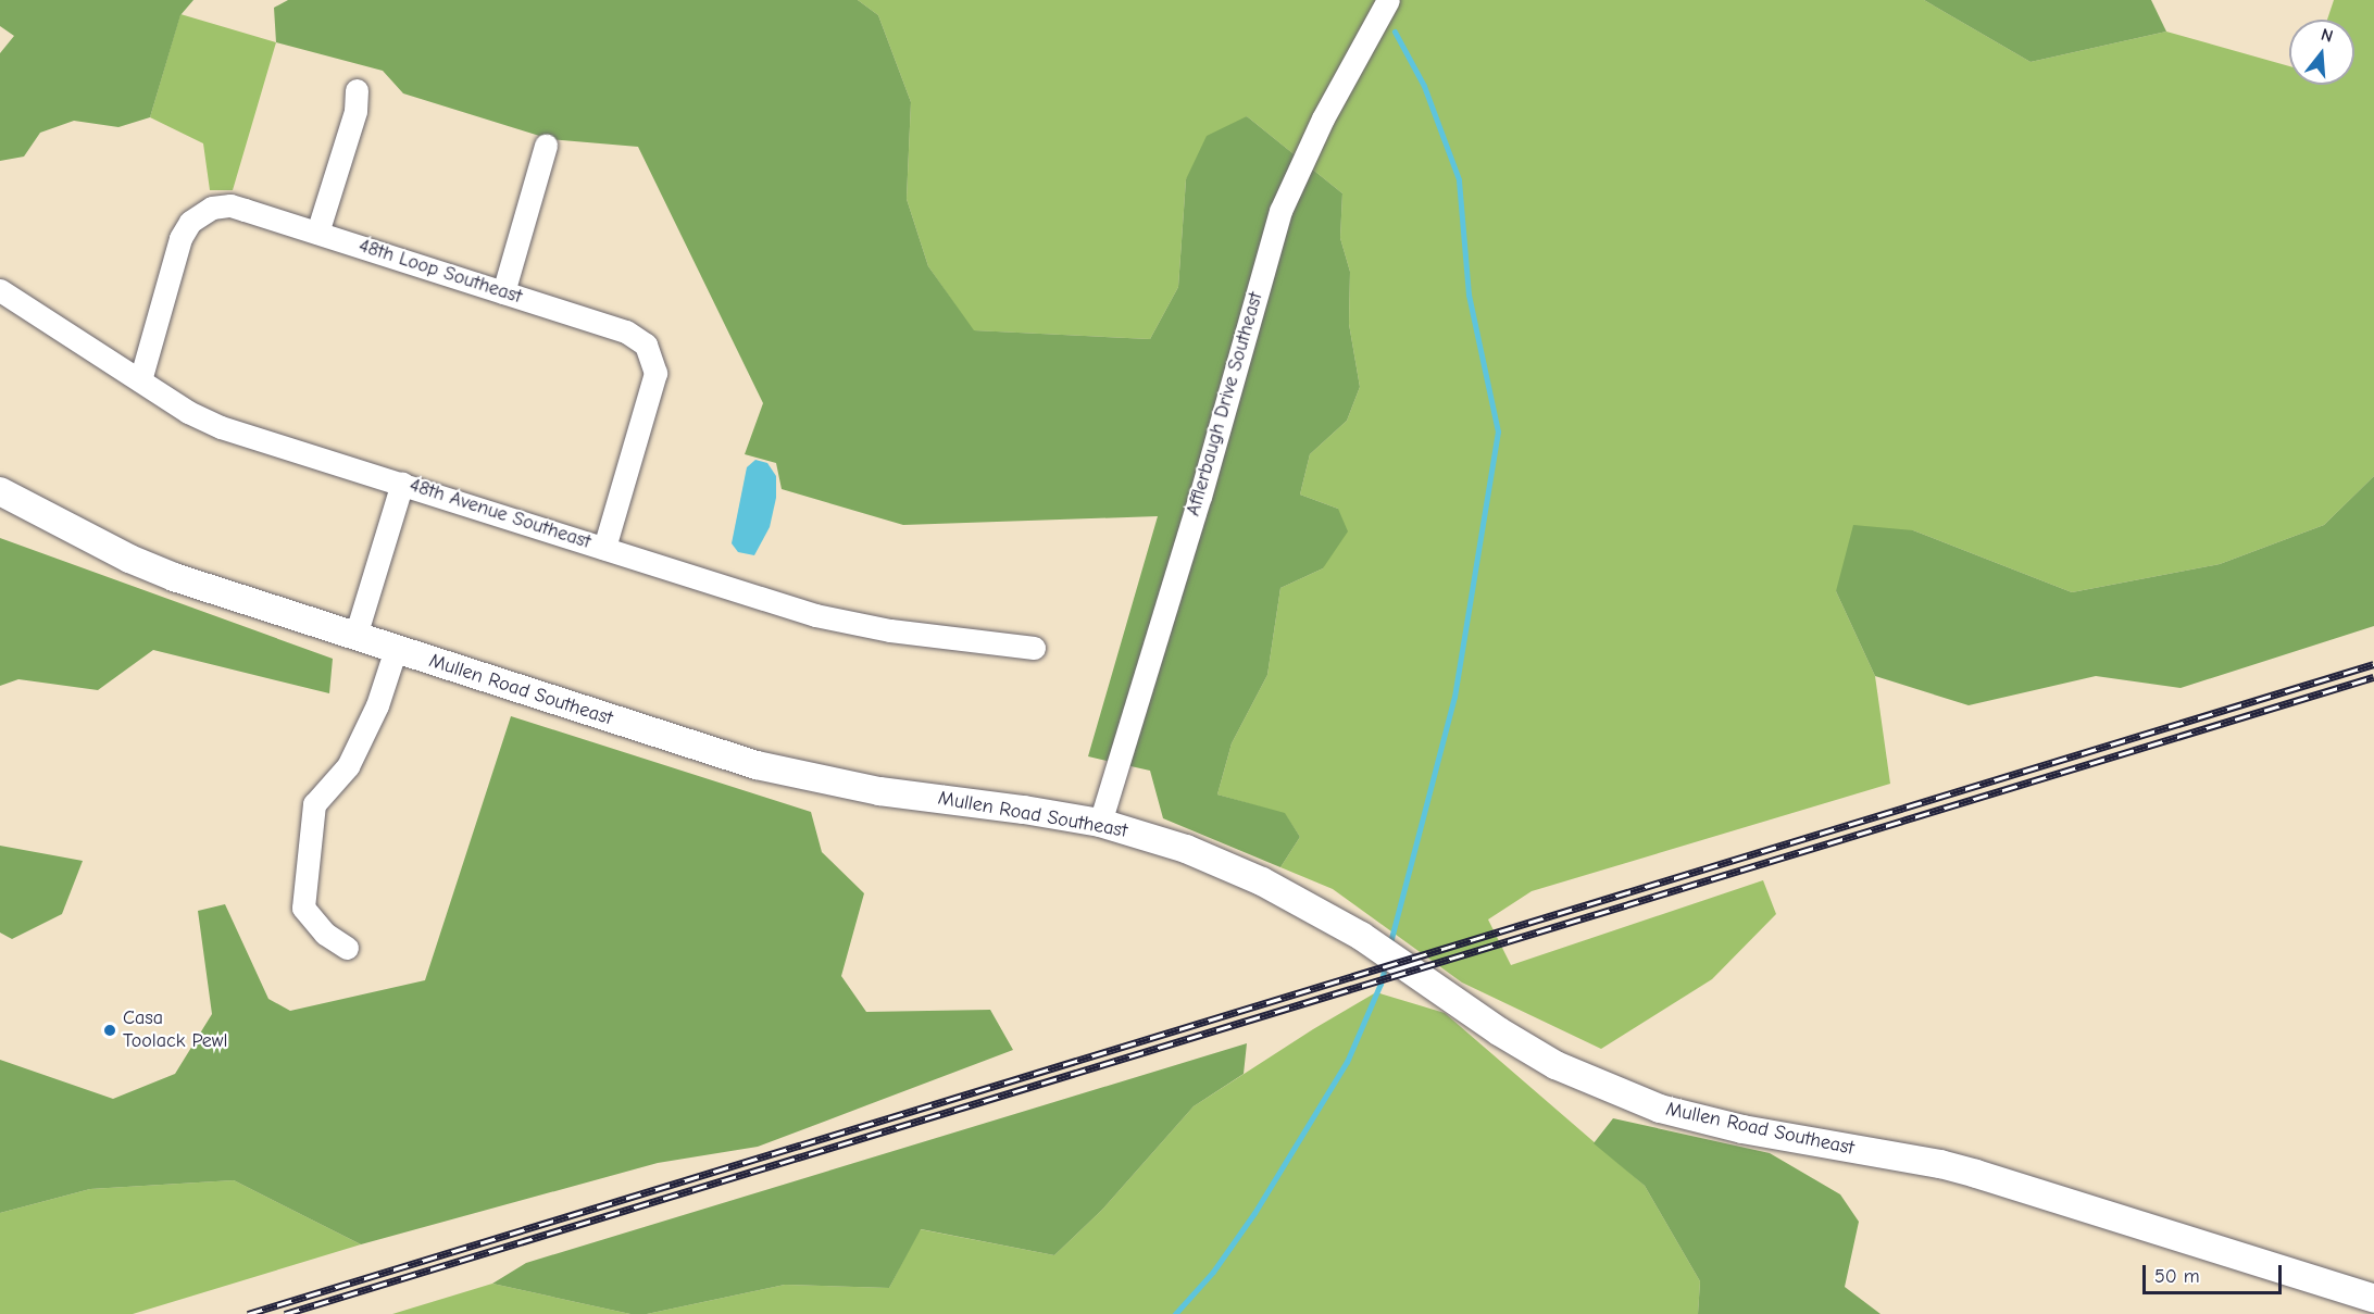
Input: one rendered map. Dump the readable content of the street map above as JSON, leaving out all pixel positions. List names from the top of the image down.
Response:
{
  "streets": {
    "street": [
      "48th Loop Southeast",
      "Afflerbaugh Drive Southeast",
      "48th Avenue Southeast",
      "Mullen Road Southeast"
    ]
  },
  "crossings": [
    ["48th Loop Southeast", "48th Avenue Southeast"],
    ["Afflerbaugh Drive Southeast", "Mullen Road Southeast"]
  ],
  "places": ["Casa Toolack Pewl"],
  "scale_bar": "50 m",
  "north": "top"
}
